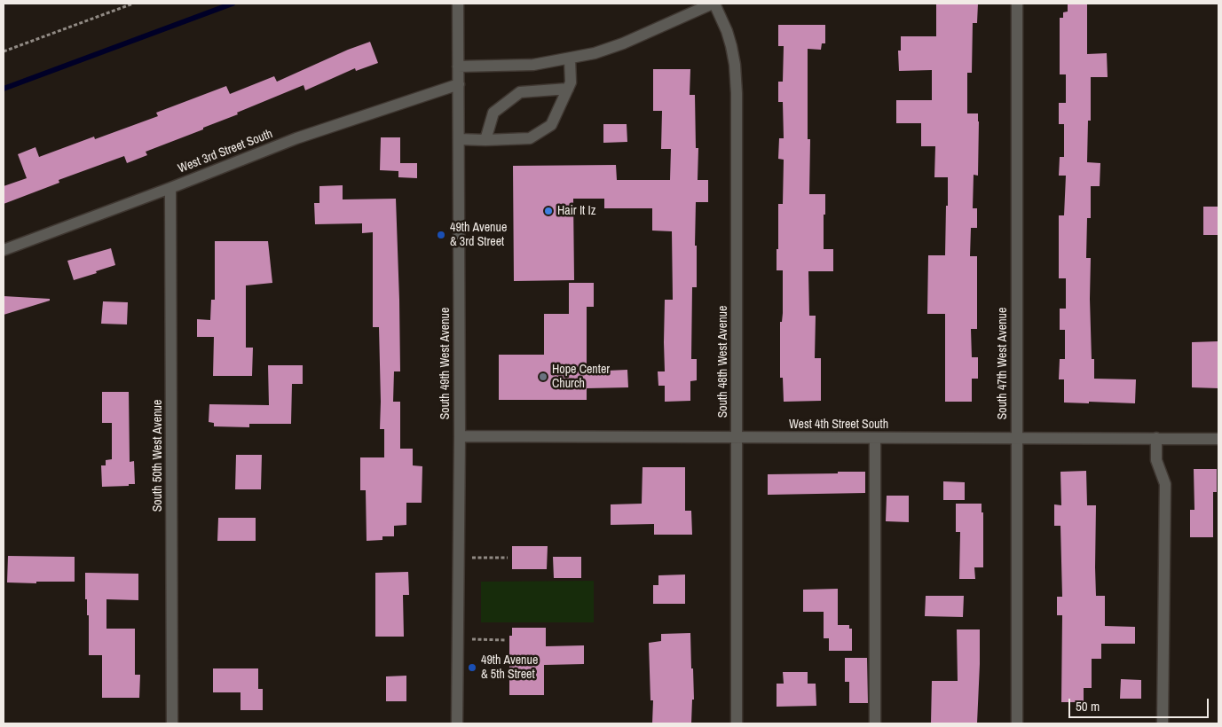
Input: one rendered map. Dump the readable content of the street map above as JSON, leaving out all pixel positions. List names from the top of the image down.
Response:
{
  "streets": {
    "street": [
      "West 3rd Street South",
      "South 48th West Avenue",
      "South 49th West Avenue",
      "South 47th West Avenue",
      "West 4th Street South",
      "South 50th West Avenue"
    ]
  },
  "crossings": [
    ["West 3rd Street South", "South 49th West Avenue"],
    ["West 3rd Street South", "South 50th West Avenue"],
    ["South 48th West Avenue", "West 4th Street South"],
    ["South 49th West Avenue", "West 4th Street South"],
    ["South 47th West Avenue", "West 4th Street South"]
  ],
  "places": [
    "Hair It Iz",
    "49th Avenue & 3rd Street",
    "Hope Center Church",
    "49th Avenue & 5th Street"
  ],
  "scale_bar": "50 m"
}
